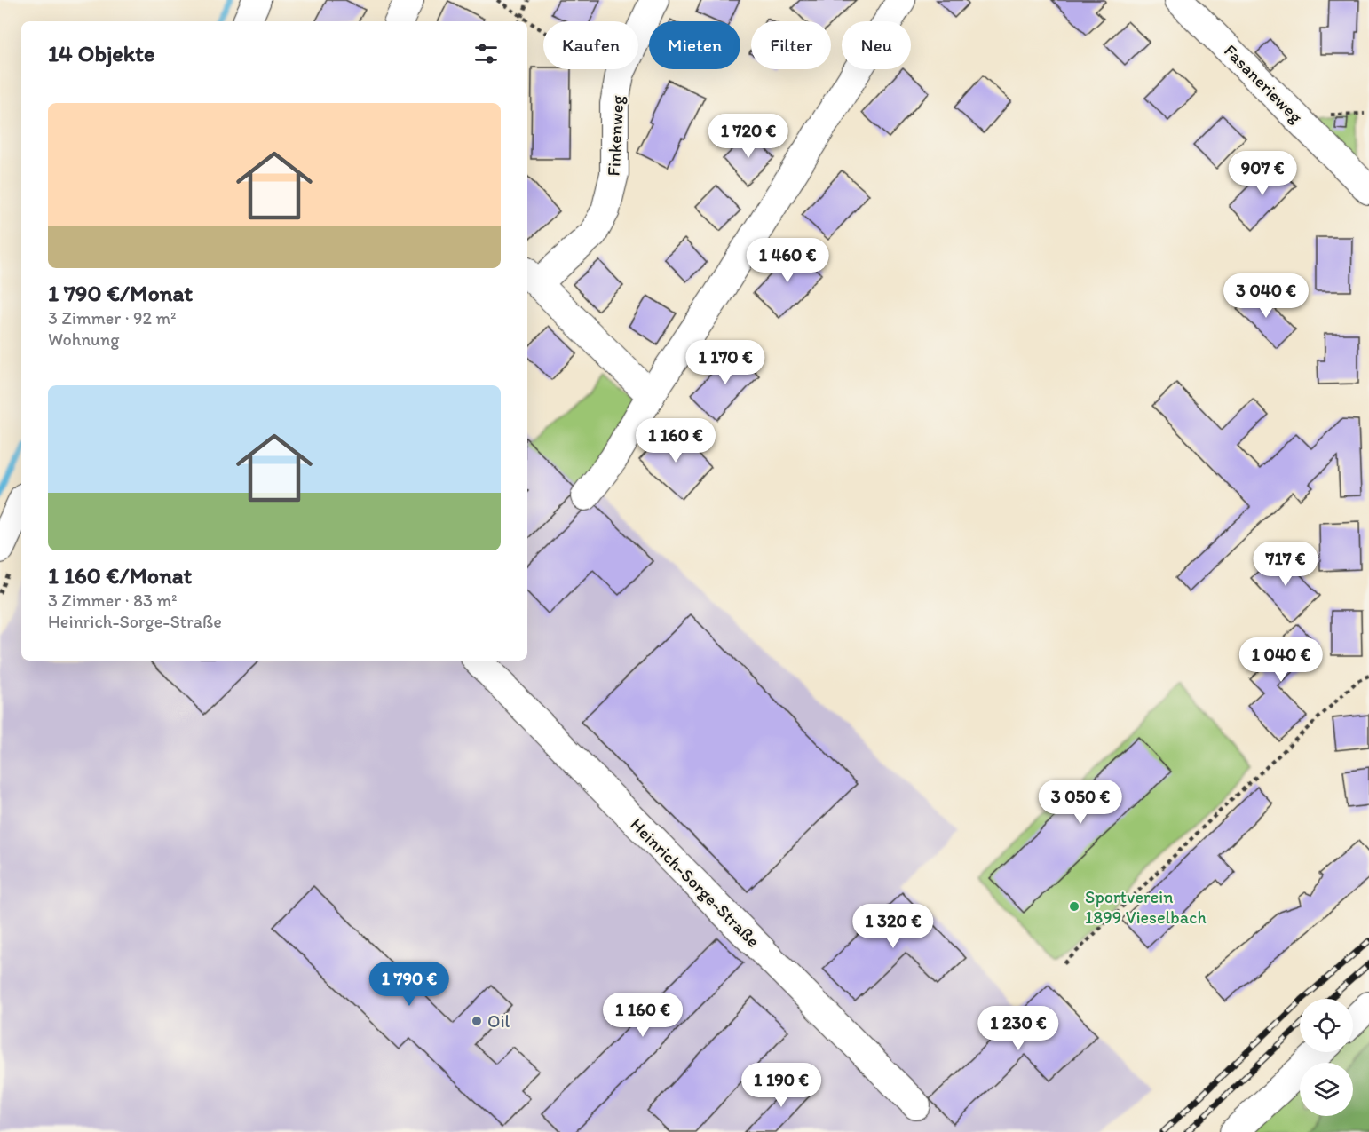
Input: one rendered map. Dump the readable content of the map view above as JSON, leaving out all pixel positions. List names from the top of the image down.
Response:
{
  "streets": {
    "street": ["Fasanerieweg", "Finkenweg", "Heinrich-Sorge-Straße"]
  },
  "places": ["Sportverein 1899 Vieselbach", "Oil"],
  "page": {
    "chip": [
      "Kaufen",
      "Mieten",
      "Filter",
      "Neu"
    ],
    "heading": "14 Objekte",
    "list": [
      {
        "name": "1 790 €/Monat",
        "note": "3 Zimmer · 92 m² · Wohnung"
      },
      {
        "name": "1 160 €/Monat",
        "note": "3 Zimmer · 83 m² · Heinrich-Sorge-Straße"
      }
    ],
    "price": [
      "1 720 €",
      "907 €",
      "1 460 €",
      "3 040 €",
      "1 170 €",
      "1 160 €",
      "717 €",
      "1 040 €",
      "3 050 €",
      "1 320 €",
      "1 790 €",
      "1 160 €",
      "1 230 €",
      "1 190 €"
    ]
  }
}
